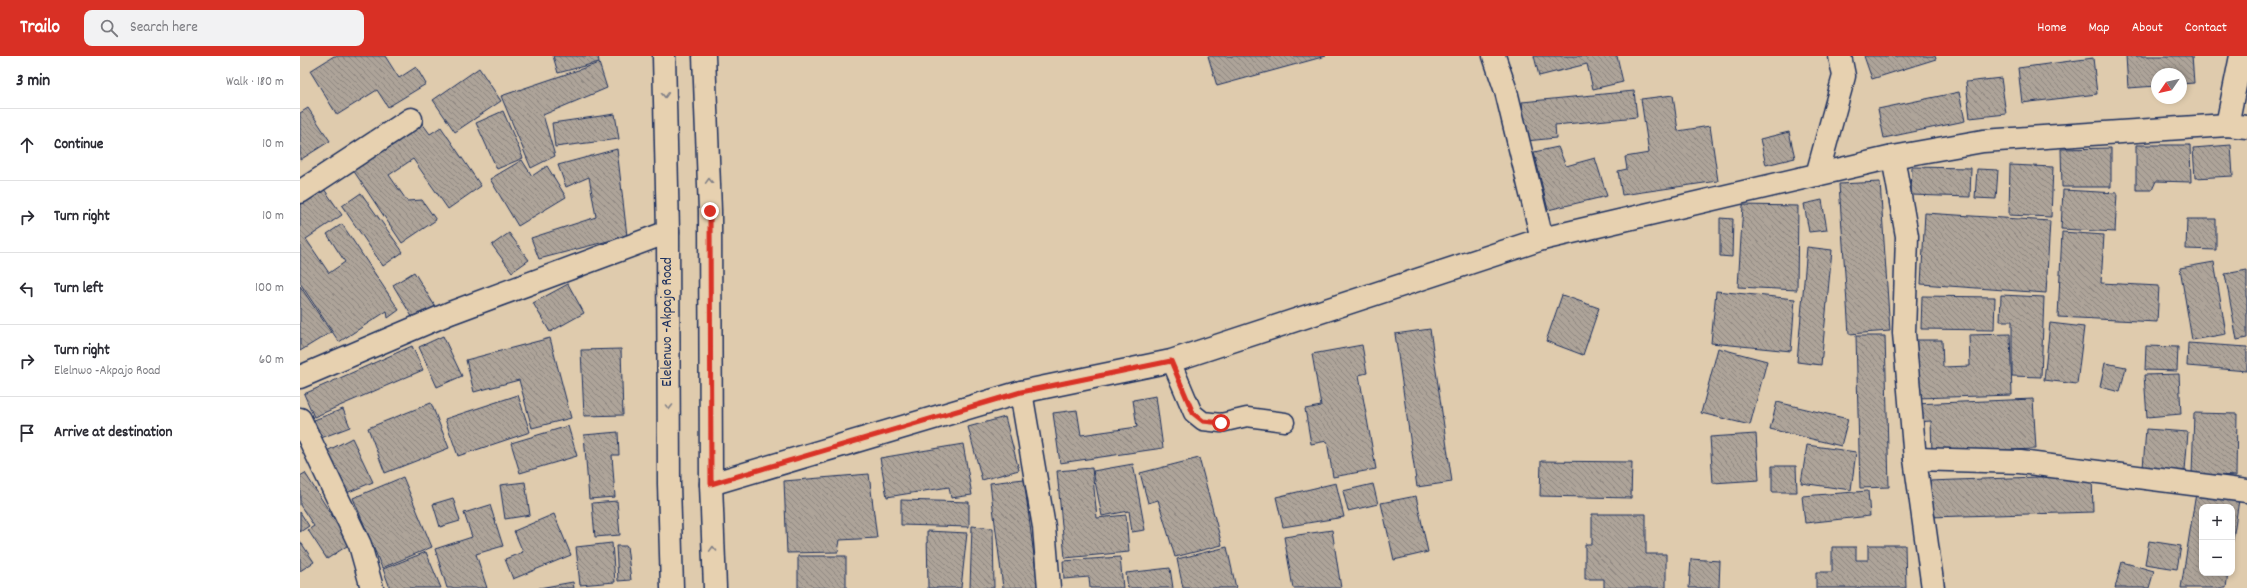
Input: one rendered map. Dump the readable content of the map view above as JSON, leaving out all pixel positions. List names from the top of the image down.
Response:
{
  "streets": {
    "street": ["Elelenwo -Akpajo Road"]
  },
  "north": "bottom left",
  "page": {
    "header": "Trailo",
    "search": "Search here",
    "nav": [
      "Home",
      "Map",
      "About",
      "Contact"
    ],
    "heading": ["3 min", "Walk · 180 m"],
    "list": [
      ["Continue", "10 m"],
      ["Turn right", "10 m"],
      ["Turn left", "100 m"],
      ["Turn right", "Elelnwo -Akpajo Road", "60 m"],
      "Arrive at destination"
    ],
    "map_buttons": ["+", "−"]
  }
}
